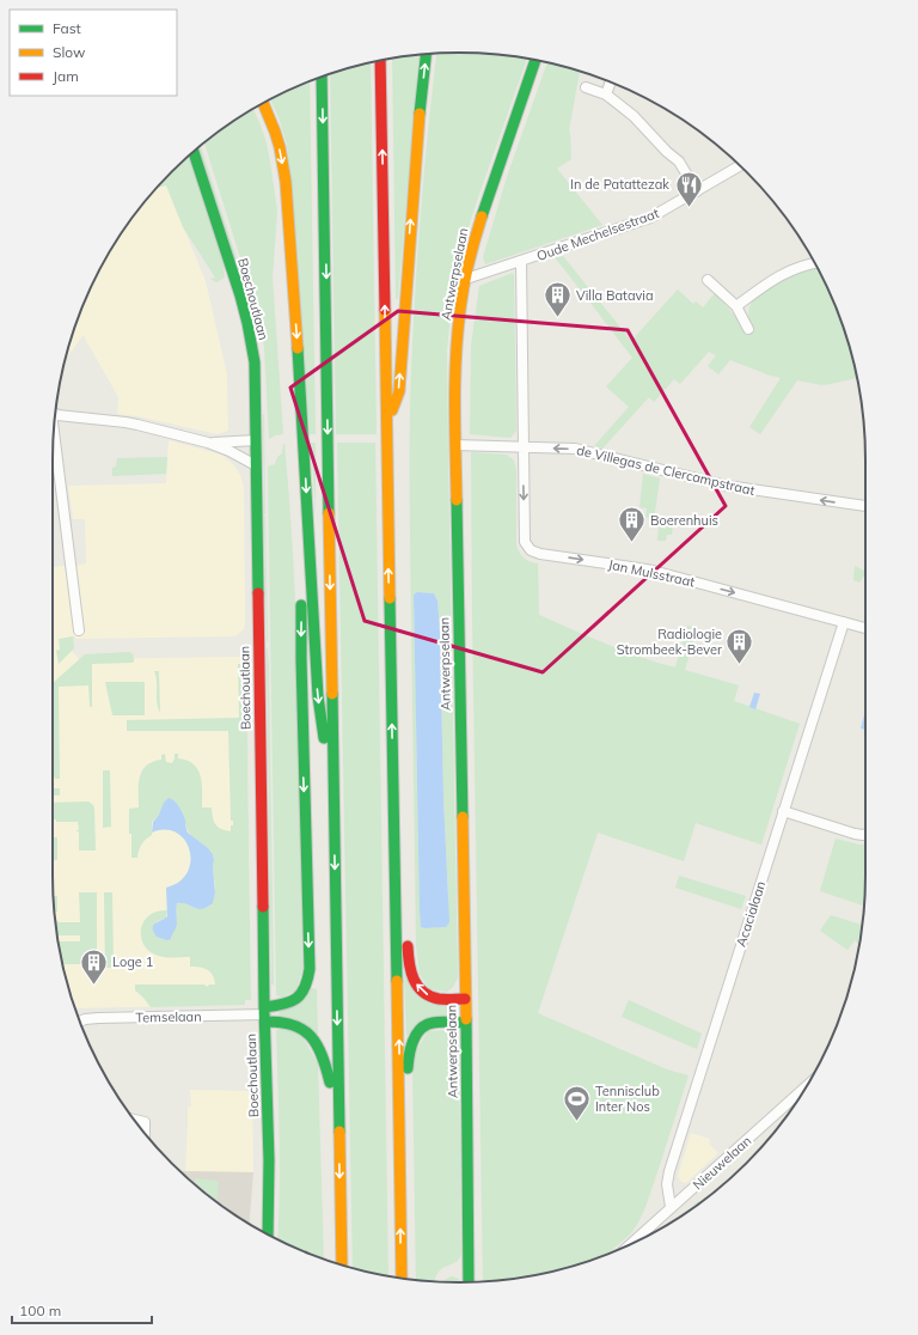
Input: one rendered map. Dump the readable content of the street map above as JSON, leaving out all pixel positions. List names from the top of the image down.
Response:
{
  "streets": {
    "main road": ["Antwerpselaan", "Boechoutlaan"],
    "street": [
      "Oude Mechelsestraat",
      "de Villegas de Clercampstraat",
      "Jan Mulsstraat",
      "Acacialaan",
      "Temselaan",
      "Nieuwelaan"
    ]
  },
  "crossings": [
    ["Oude Mechelsestraat", "Antwerpselaan"],
    ["Oude Mechelsestraat", "de Villegas de Clercampstraat"],
    ["Oude Mechelsestraat", "Jan Mulsstraat"],
    ["Antwerpselaan", "de Villegas de Clercampstraat"],
    ["Boechoutlaan", "Temselaan"],
    ["de Villegas de Clercampstraat", "Jan Mulsstraat"],
    ["Jan Mulsstraat", "Acacialaan"],
    ["Acacialaan", "Nieuwelaan"]
  ],
  "one_way": ["de Villegas de Clercampstraat", "Jan Mulsstraat"],
  "places": {
    "restaurant": ["In de Patattezak"],
    "building": [
      "Villa Batavia",
      "Boerenhuis",
      "Radiologie Strombeek-Bever",
      "Loge 1"
    ],
    "sports": ["Tennisclub Inter Nos"]
  },
  "legend": ["Fast", "Slow", "Jam"],
  "scale_bar": "100 m"
}
